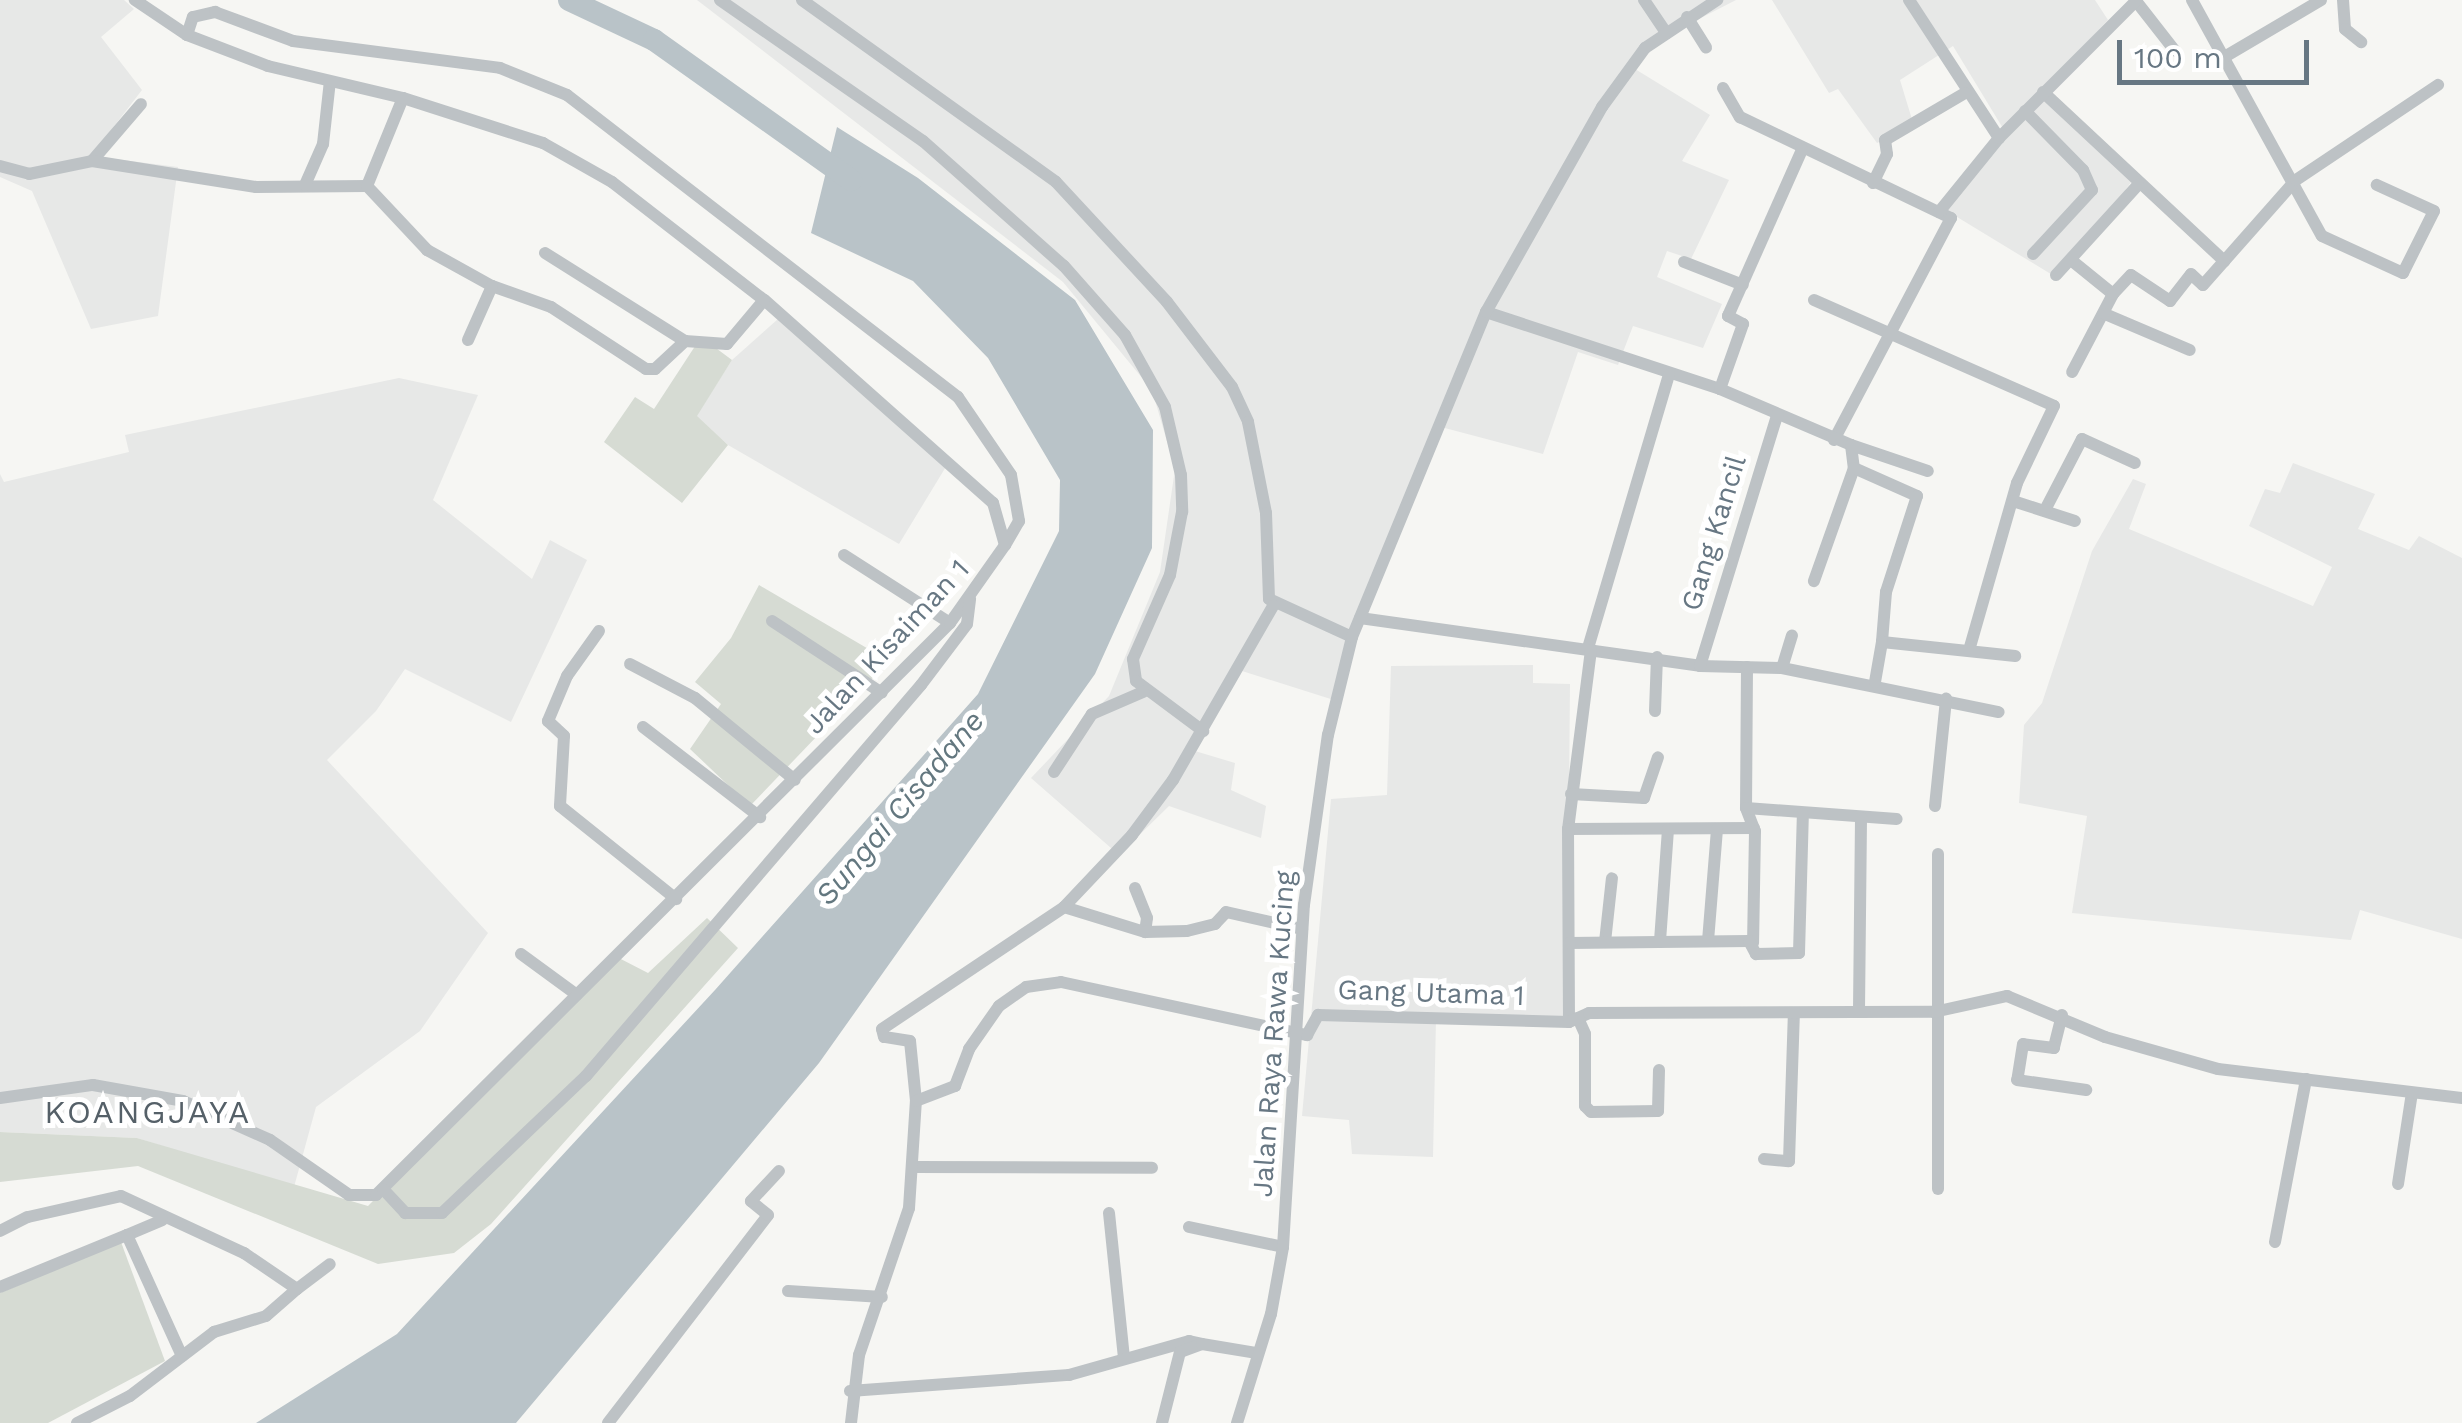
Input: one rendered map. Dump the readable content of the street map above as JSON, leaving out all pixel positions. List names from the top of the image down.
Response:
{
  "streets": {
    "street": [
      "Gang Kancil",
      "Jalan Kisaiman 1",
      "Gang Utama 1",
      "Jalan Raya Rawa Kucing"
    ]
  },
  "crossings": [
    ["Gang Utama 1", "Jalan Raya Rawa Kucing"]
  ],
  "districts": ["KOANGJAYA"],
  "water": ["Sungai Cisadane"],
  "scale_bar": "100 m"
}
